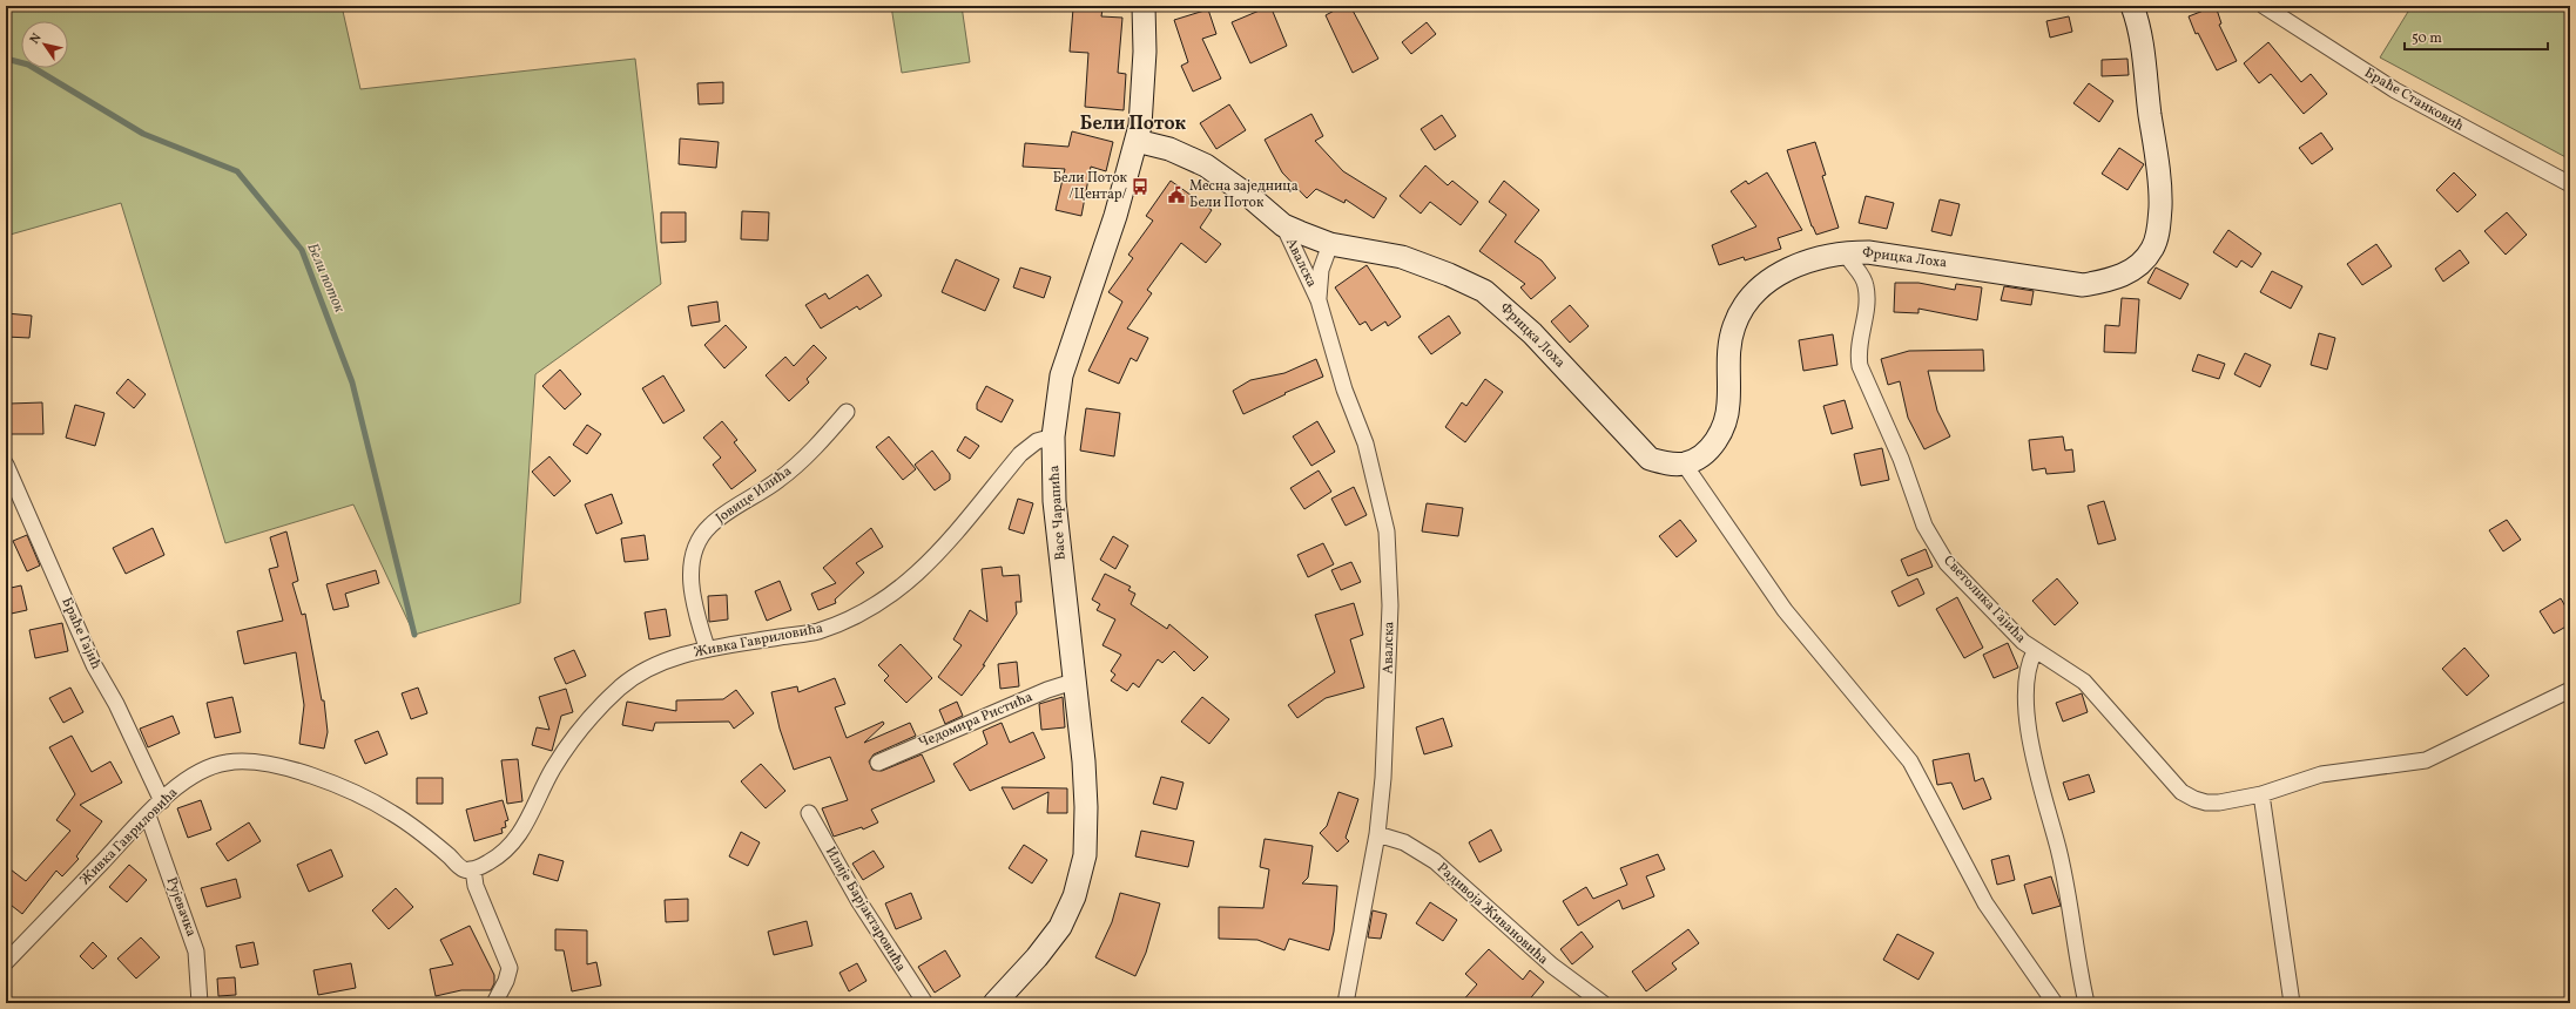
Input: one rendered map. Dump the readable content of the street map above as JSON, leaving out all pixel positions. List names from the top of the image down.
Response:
{
  "streets": {
    "street": [
      "Браће Станковић",
      "Фрицка Лоха",
      "Авалска",
      "Јовице Илића",
      "Васе Чарапића",
      "Светолика Гајића",
      "Браће Гајић",
      "Живка Гавриловића",
      "Чедомира Ристића",
      "Рујевачка",
      "Илије Барјактаровића",
      "Радивоја Живановића"
    ]
  },
  "crossings": [
    ["Фрицка Лоха", "Авалска"],
    ["Фрицка Лоха", "Светолика Гајића"],
    ["Авалска", "Васе Чарапића"],
    ["Авалска", "Радивоја Живановића"],
    ["Јовице Илића", "Живка Гавриловића"],
    ["Васе Чарапића", "Живка Гавриловића"],
    ["Васе Чарапића", "Чедомира Ристића"],
    ["Браће Гајић", "Живка Гавриловића"],
    ["Живка Гавриловића", "Рујевачка"]
  ],
  "districts": ["Бели Поток"],
  "water": ["Бели поток"],
  "places": {
    "bus stop": ["Бели Поток /Центар/"],
    "public building": ["Месна заједница Бели Поток"]
  },
  "scale_bar": "50 m",
  "north": "top left"
}
